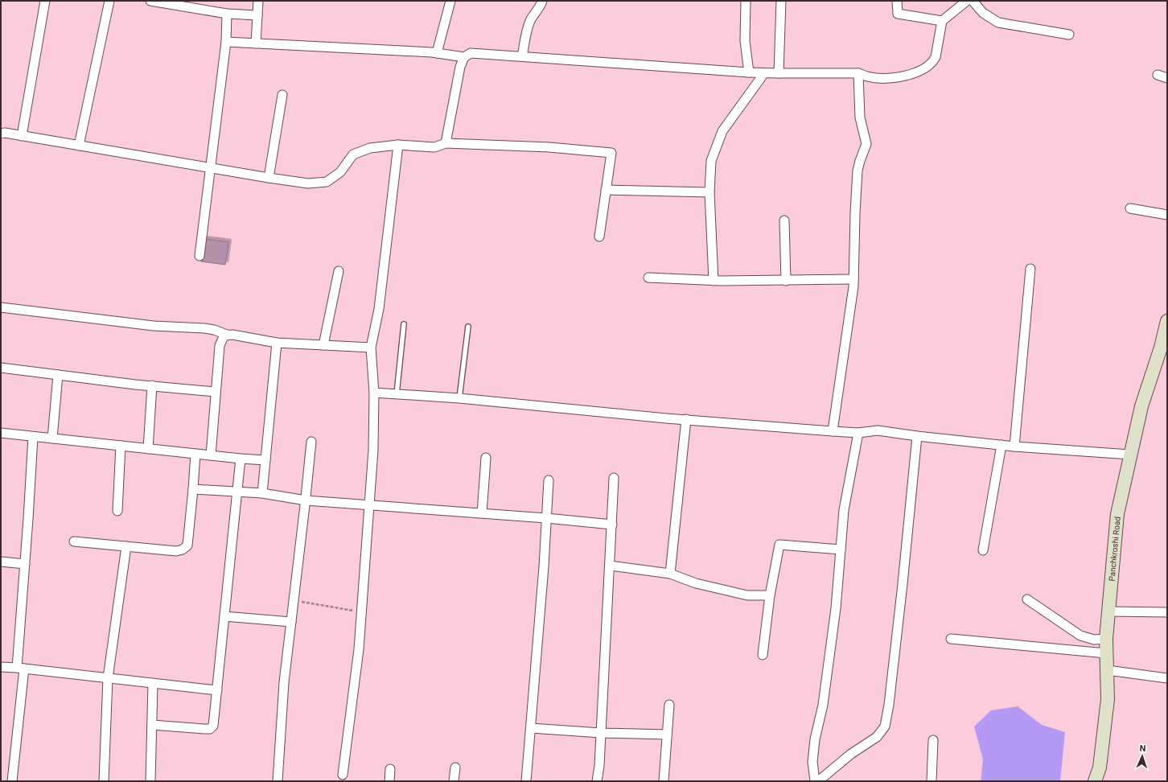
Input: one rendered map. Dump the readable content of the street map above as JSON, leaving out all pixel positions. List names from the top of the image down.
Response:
{
  "streets": {
    "street": ["Panchkroshi Road"]
  },
  "north": "top"
}
